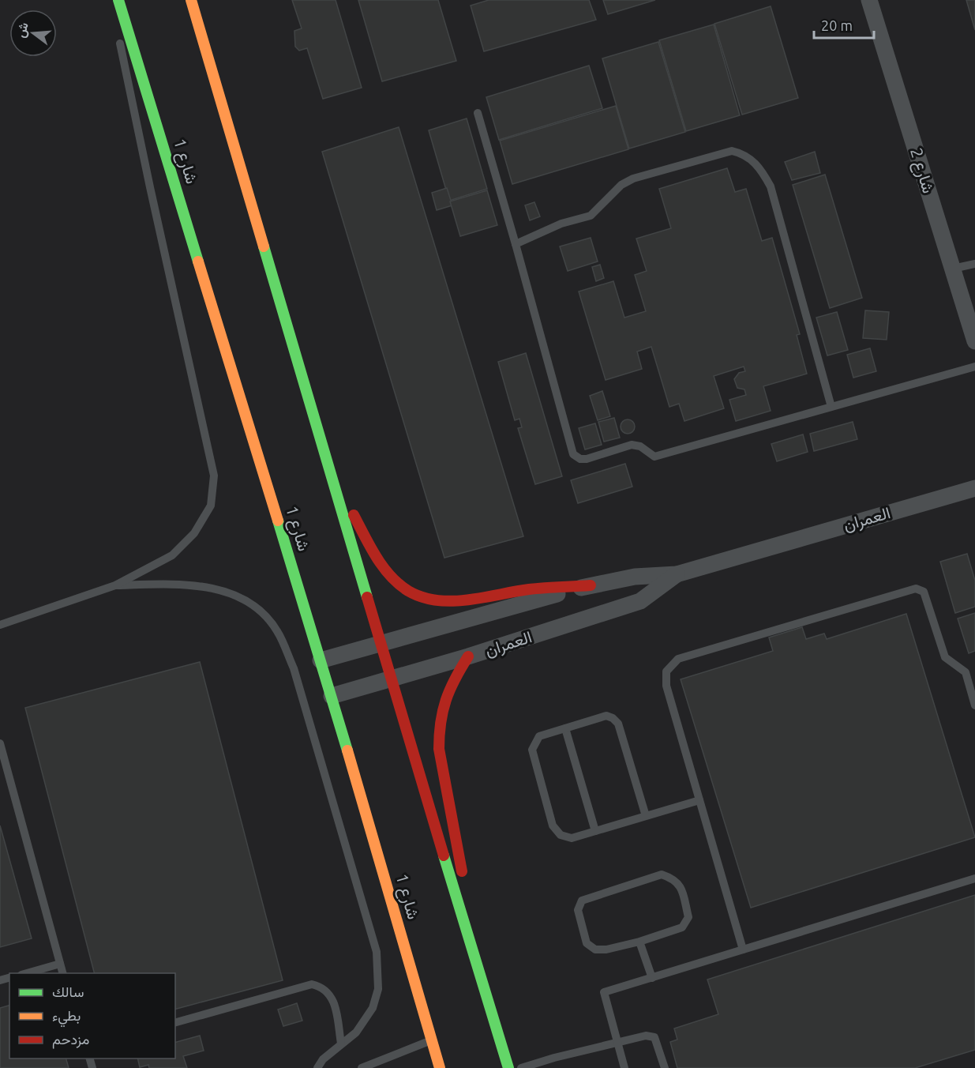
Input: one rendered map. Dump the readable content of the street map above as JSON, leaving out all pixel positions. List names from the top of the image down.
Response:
{
  "streets": {
    "street": ["شارع 1", "شارع 2", "العمران"]
  },
  "crossings": [
    ["شارع 1", "العمران"]
  ],
  "legend": ["سالك", "بطيء", "مزدحم"],
  "scale_bar": "20 m",
  "north": "left"
}
